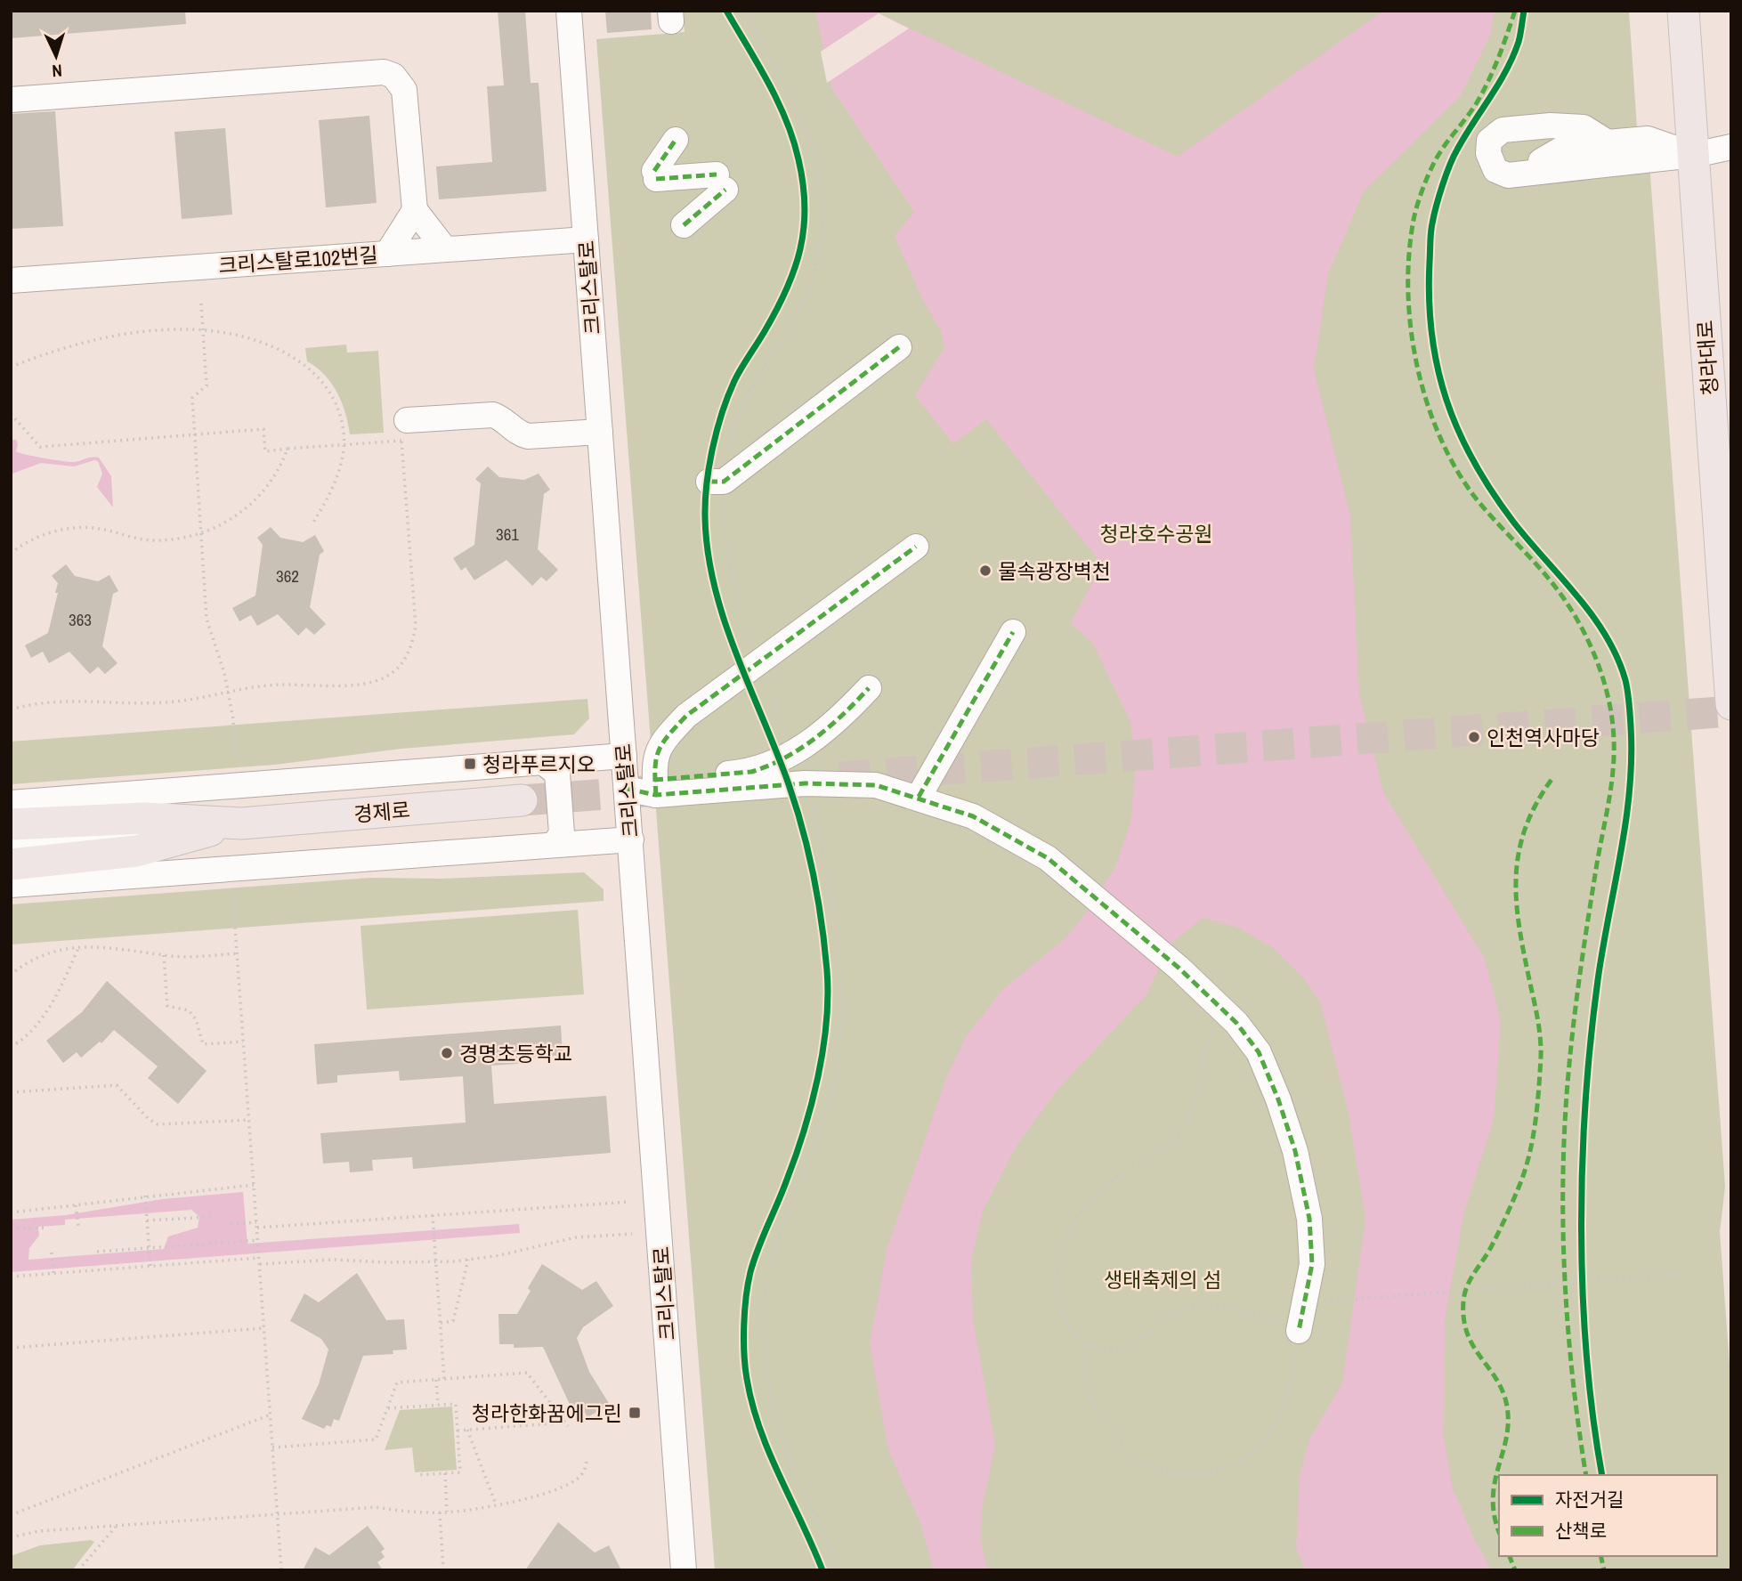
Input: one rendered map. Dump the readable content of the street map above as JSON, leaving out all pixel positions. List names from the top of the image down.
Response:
{
  "streets": {
    "main road": ["청라대로", "경제로"],
    "street": ["크리스탈로102번길", "크리스탈로"]
  },
  "crossings": [
    ["크리스탈로102번길", "크리스탈로"]
  ],
  "parks": ["청라호수공원", "생태축제의 섬"],
  "places": {
    "other": ["물속광장벽천", "인천역사마당", "경명초등학교"],
    "transit": ["청라푸르지오", "청라한화꿈에그린"]
  },
  "house_numbers": ["361", "362", "363"],
  "legend": ["자전거길", "산책로"],
  "north": "bottom"
}
